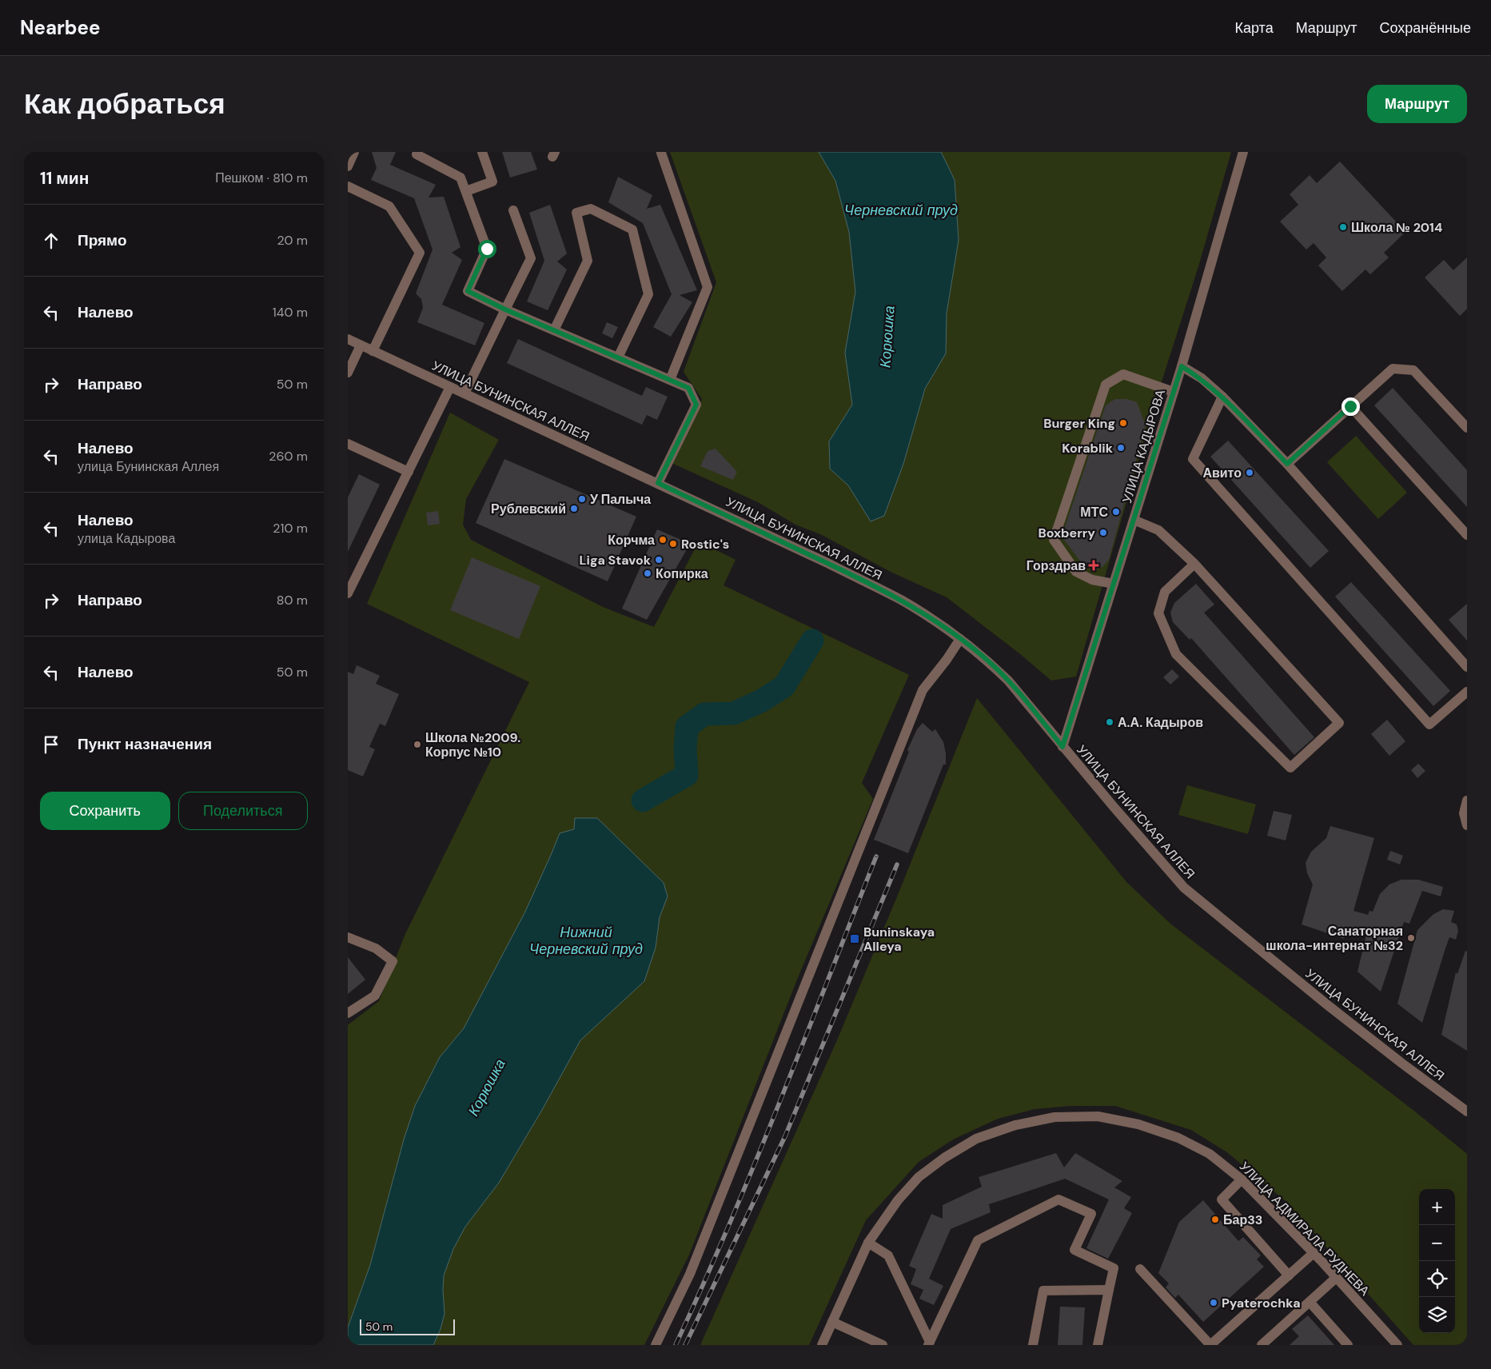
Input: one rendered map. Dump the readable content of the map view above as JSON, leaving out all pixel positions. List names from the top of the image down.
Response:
{
  "streets": {
    "street": ["УЛИЦА БУНИНСКАЯ АЛЛЕЯ", "УЛИЦА КАДЫРОВА", "УЛИЦА АДМИРАЛА РУДНЕВА"]
  },
  "crossings": [
    ["УЛИЦА БУНИНСКАЯ АЛЛЕЯ", "УЛИЦА КАДЫРОВА"]
  ],
  "water": ["Черневский пруд", "Корюшка", "Нижний Черневский пруд"],
  "places": {
    "other": [
      "Школа № 2014",
      "Burger King",
      "Korablik",
      "Авито",
      "У Палыча",
      "Рублевский",
      "МТС",
      "Boxberry",
      "Корчма",
      "Rostic's",
      "Liga Stavok",
      "Копирка",
      "А.А. Кадыров",
      "Школа №2009. Корпус №10",
      "Санаторная школа-интернат №32",
      "Бар33",
      "Pyaterochka"
    ],
    "health": ["Горздрав"],
    "transit": ["Buninskaya Alleya"]
  },
  "scale_bar": "50 m",
  "page": {
    "header": "Nearbee",
    "nav": ["Карта", "Маршрут", "Сохранённые"],
    "buttons": [
      "Маршрут",
      ["Сохранить", "Поделиться"]
    ],
    "title": "Как добраться",
    "heading": ["11 мин", "Пешком · 810 m"],
    "list": [
      ["Прямо", "20 m"],
      ["Налево", "140 m"],
      ["Направо", "50 m"],
      ["Налево", "улица Бунинская Аллея", "260 m"],
      ["Налево", "улица Кадырова", "210 m"],
      ["Направо", "80 m"],
      ["Налево", "50 m"],
      "Пункт назначения"
    ],
    "map_buttons": ["+", "−"],
    "scale": "50 m"
  }
}
